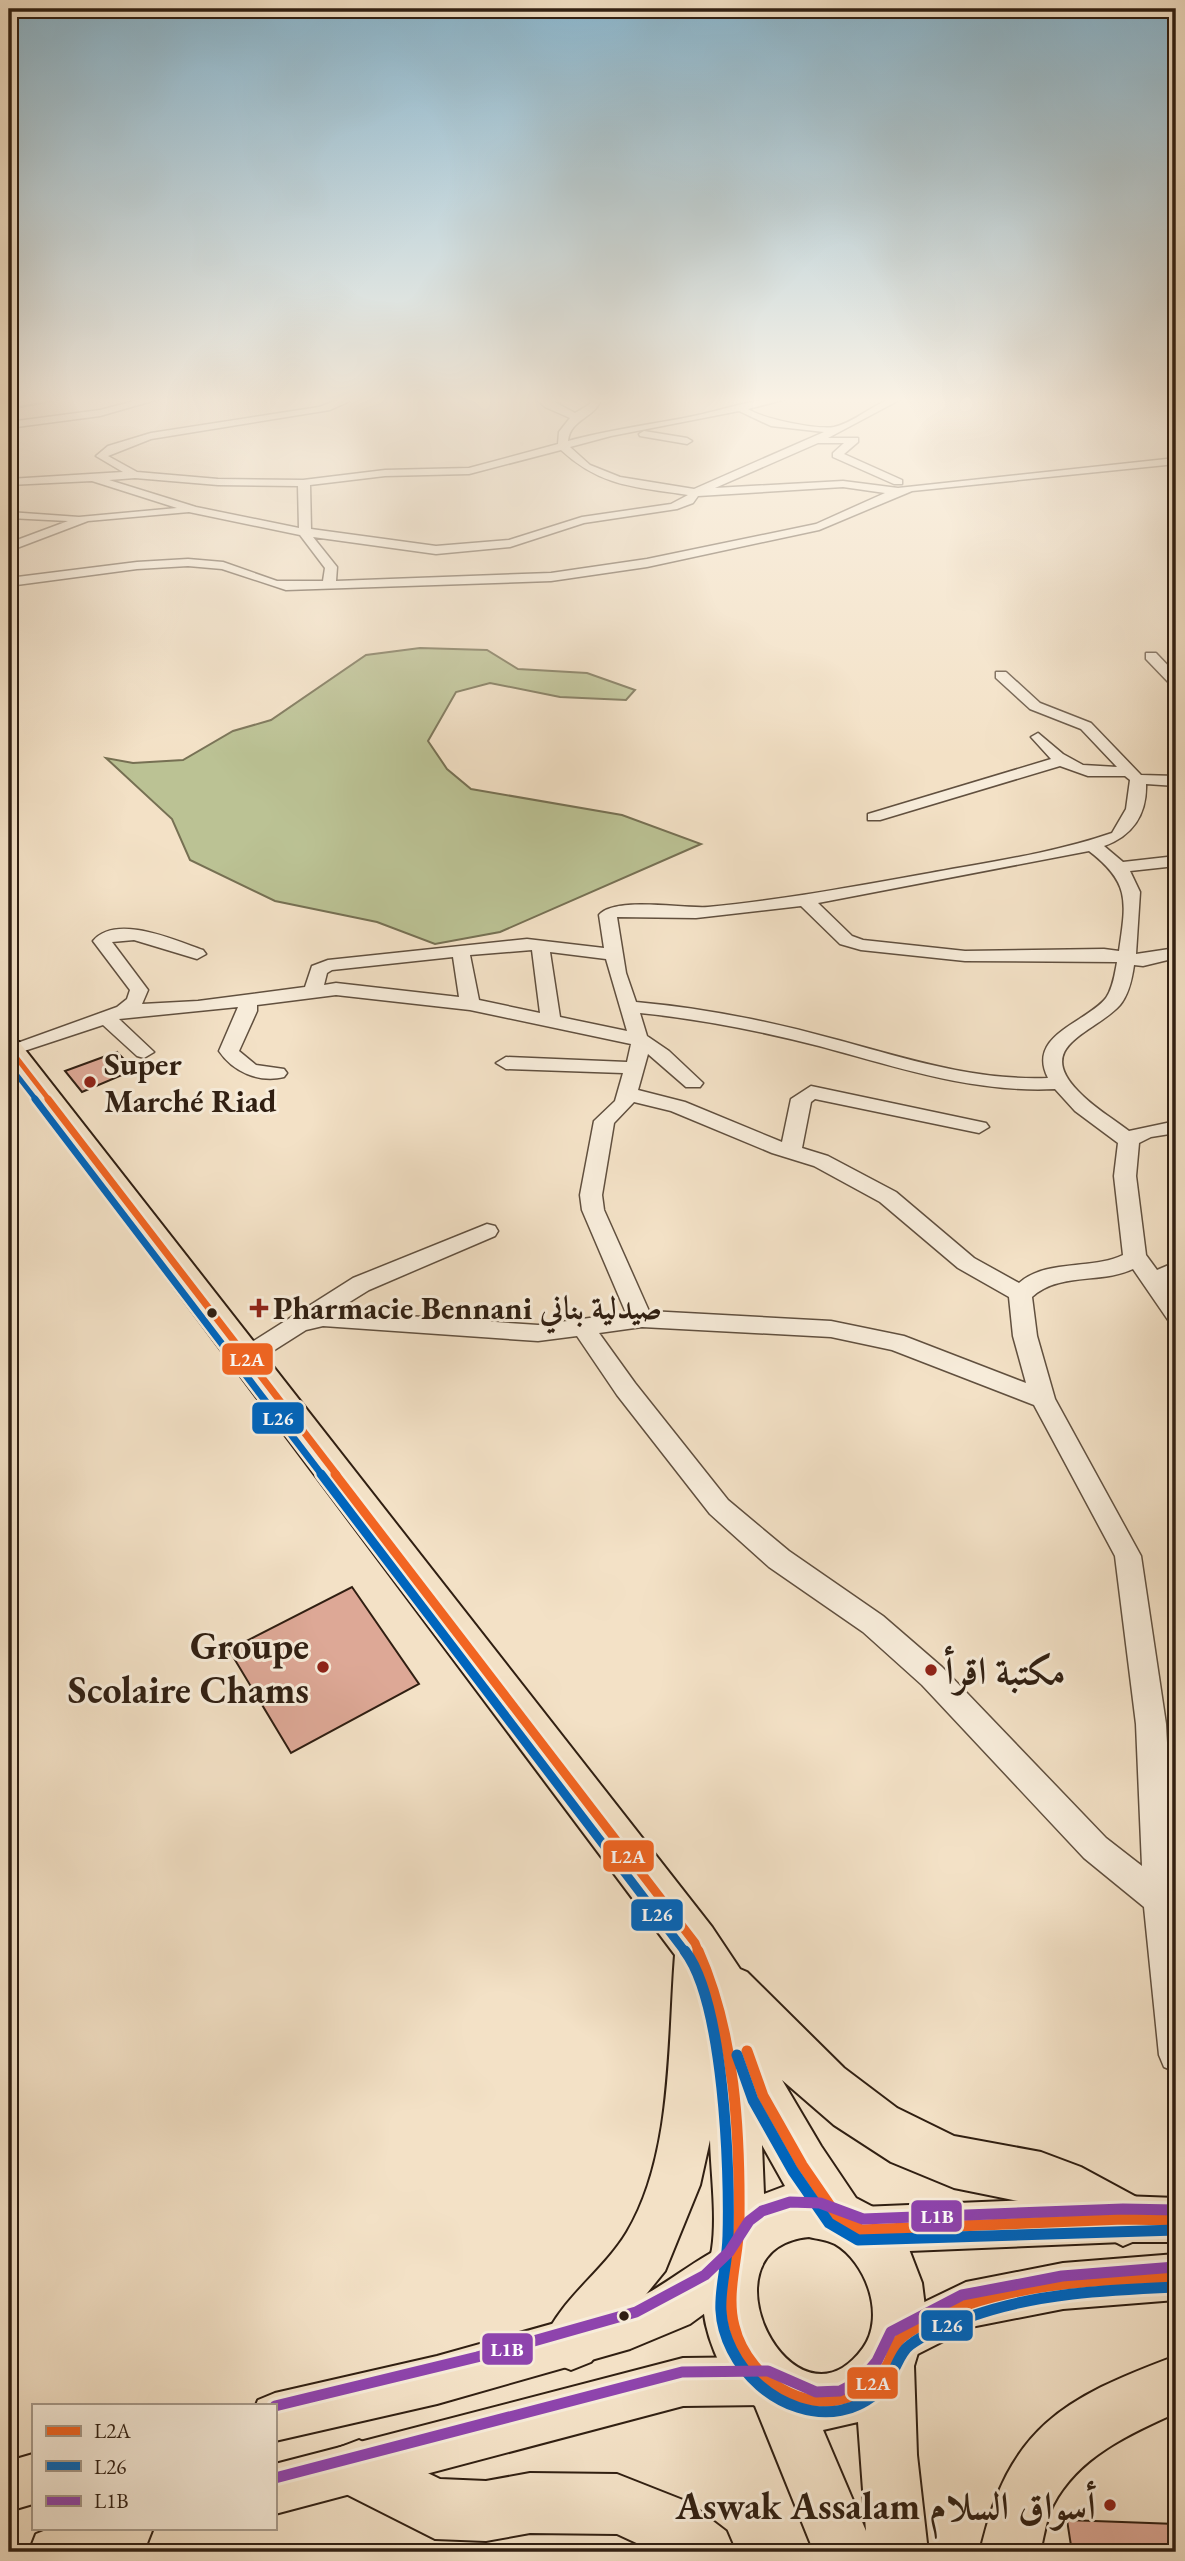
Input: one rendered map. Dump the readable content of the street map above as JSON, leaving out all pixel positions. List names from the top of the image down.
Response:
{
  "places": {
    "other": [
      "Super Marché Riad",
      "Groupe Scolaire Chams",
      "مكتبة اقرأ",
      "Aswak Assalam أسواق السلام"
    ],
    "health": ["Pharmacie Bennani صيدلية بناني"]
  },
  "lines": ["transit line L2A", "transit line L26", "transit line L1B"],
  "legend": ["L2A", "L26", "L1B"]
}
